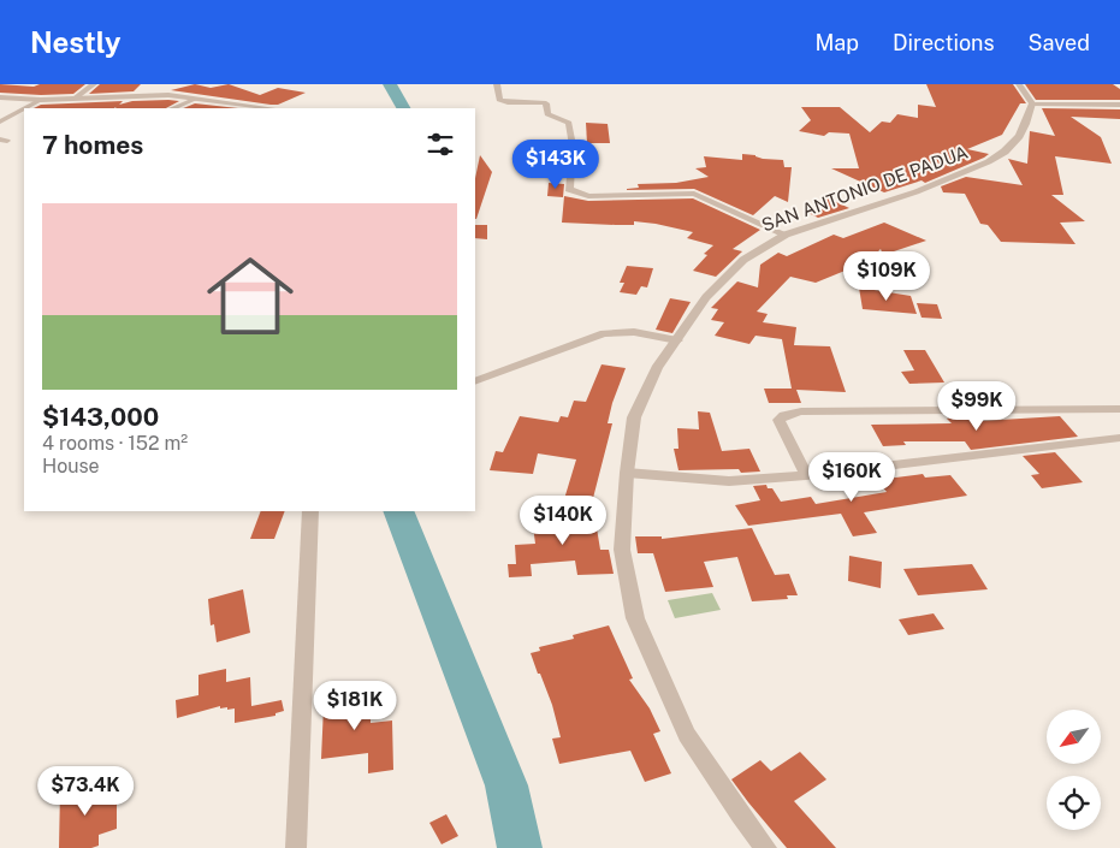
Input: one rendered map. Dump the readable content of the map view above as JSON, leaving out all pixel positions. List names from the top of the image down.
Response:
{
  "streets": {
    "street": ["SAN ANTONIO DE PADUA"]
  },
  "north": "bottom left",
  "page": {
    "header": "Nestly",
    "nav": ["Map", "Directions", "Saved"],
    "heading": "7 homes",
    "price": [
      "$143K",
      "$109K",
      "$99K",
      "$160K",
      "$140K",
      "$181K",
      "$73.4K"
    ],
    "list": [
      {
        "name": "$143,000",
        "note": "4 rooms · 152 m² · House"
      }
    ]
  }
}
